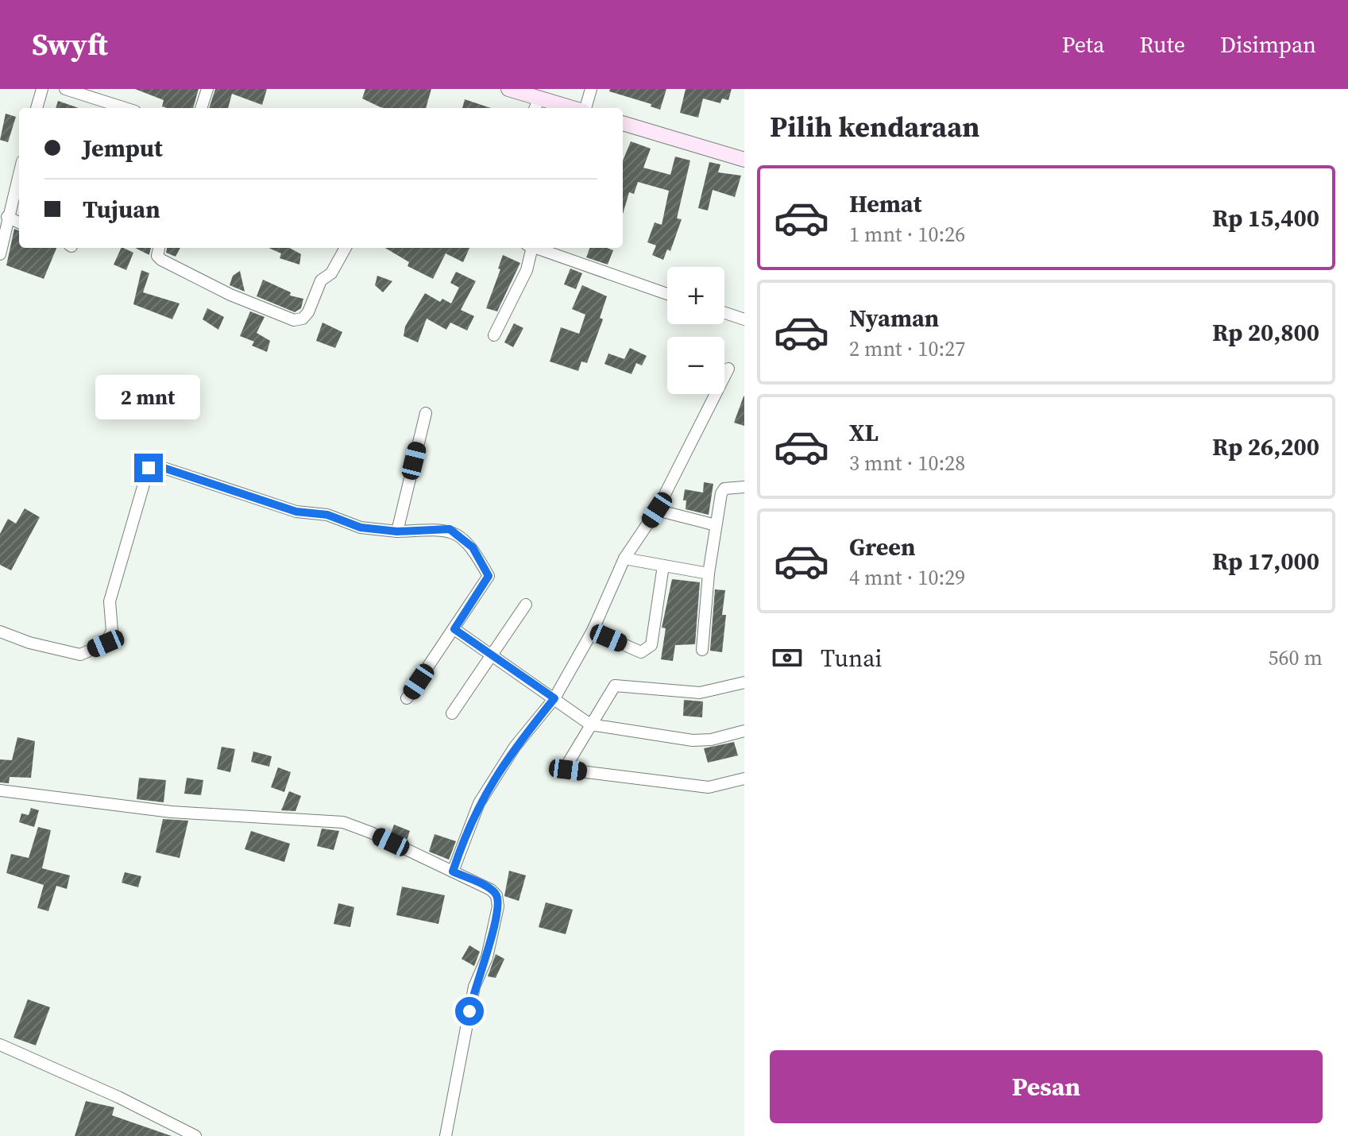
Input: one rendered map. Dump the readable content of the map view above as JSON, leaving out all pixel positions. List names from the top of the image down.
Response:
{
  "page": {
    "header": "Swyft",
    "nav": ["Peta", "Rute", "Disimpan"],
    "heading": "Pilih kendaraan",
    "banner": ["Jemput", "Tujuan"],
    "list": [
      {
        "name": "Hemat",
        "note": "1 mnt · 10:26",
        "value": "Rp 15,400"
      },
      {
        "name": "Nyaman",
        "note": "2 mnt · 10:27",
        "value": "Rp 20,800"
      },
      {
        "name": "XL",
        "note": "3 mnt · 10:28",
        "value": "Rp 26,200"
      },
      {
        "name": "Green",
        "note": "4 mnt · 10:29",
        "value": "Rp 17,000"
      }
    ],
    "map_buttons": ["+", "−"],
    "bubble": "2 mnt",
    "pay": ["Tunai", "560 m"],
    "buttons": "Pesan"
  }
}
